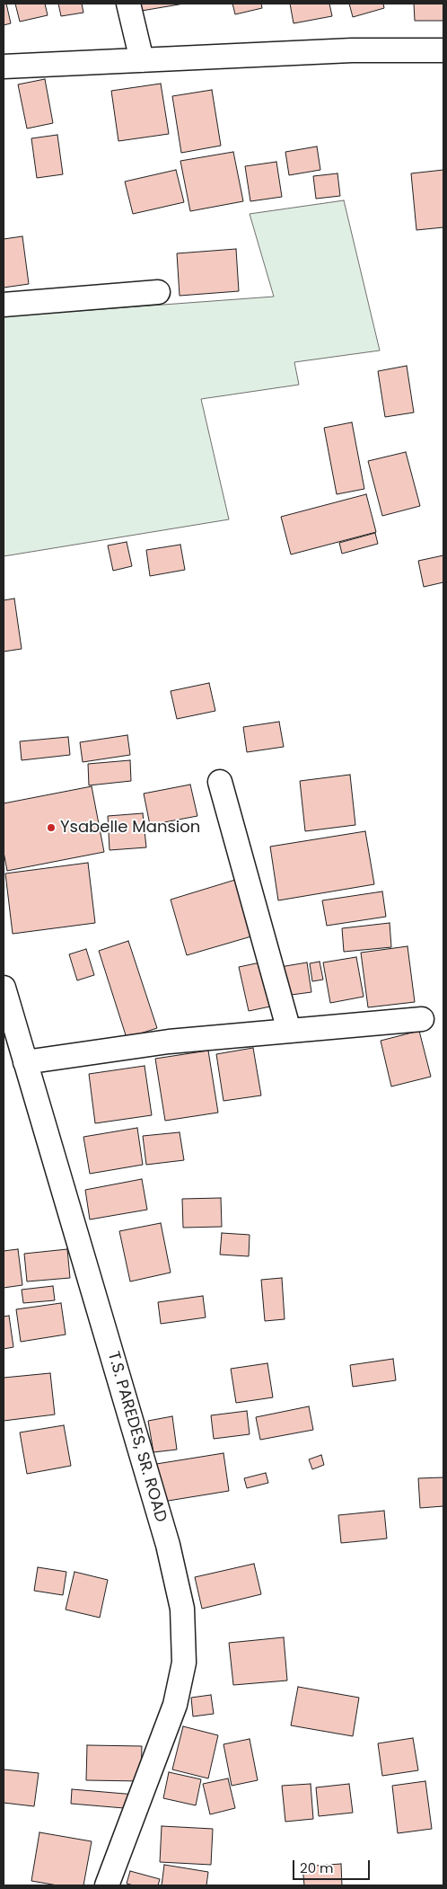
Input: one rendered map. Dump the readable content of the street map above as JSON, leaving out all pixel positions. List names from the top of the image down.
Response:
{
  "streets": {
    "street": ["T.S. PAREDES, SR. ROAD"]
  },
  "places": ["Ysabelle Mansion"],
  "scale_bar": "20 m"
}
